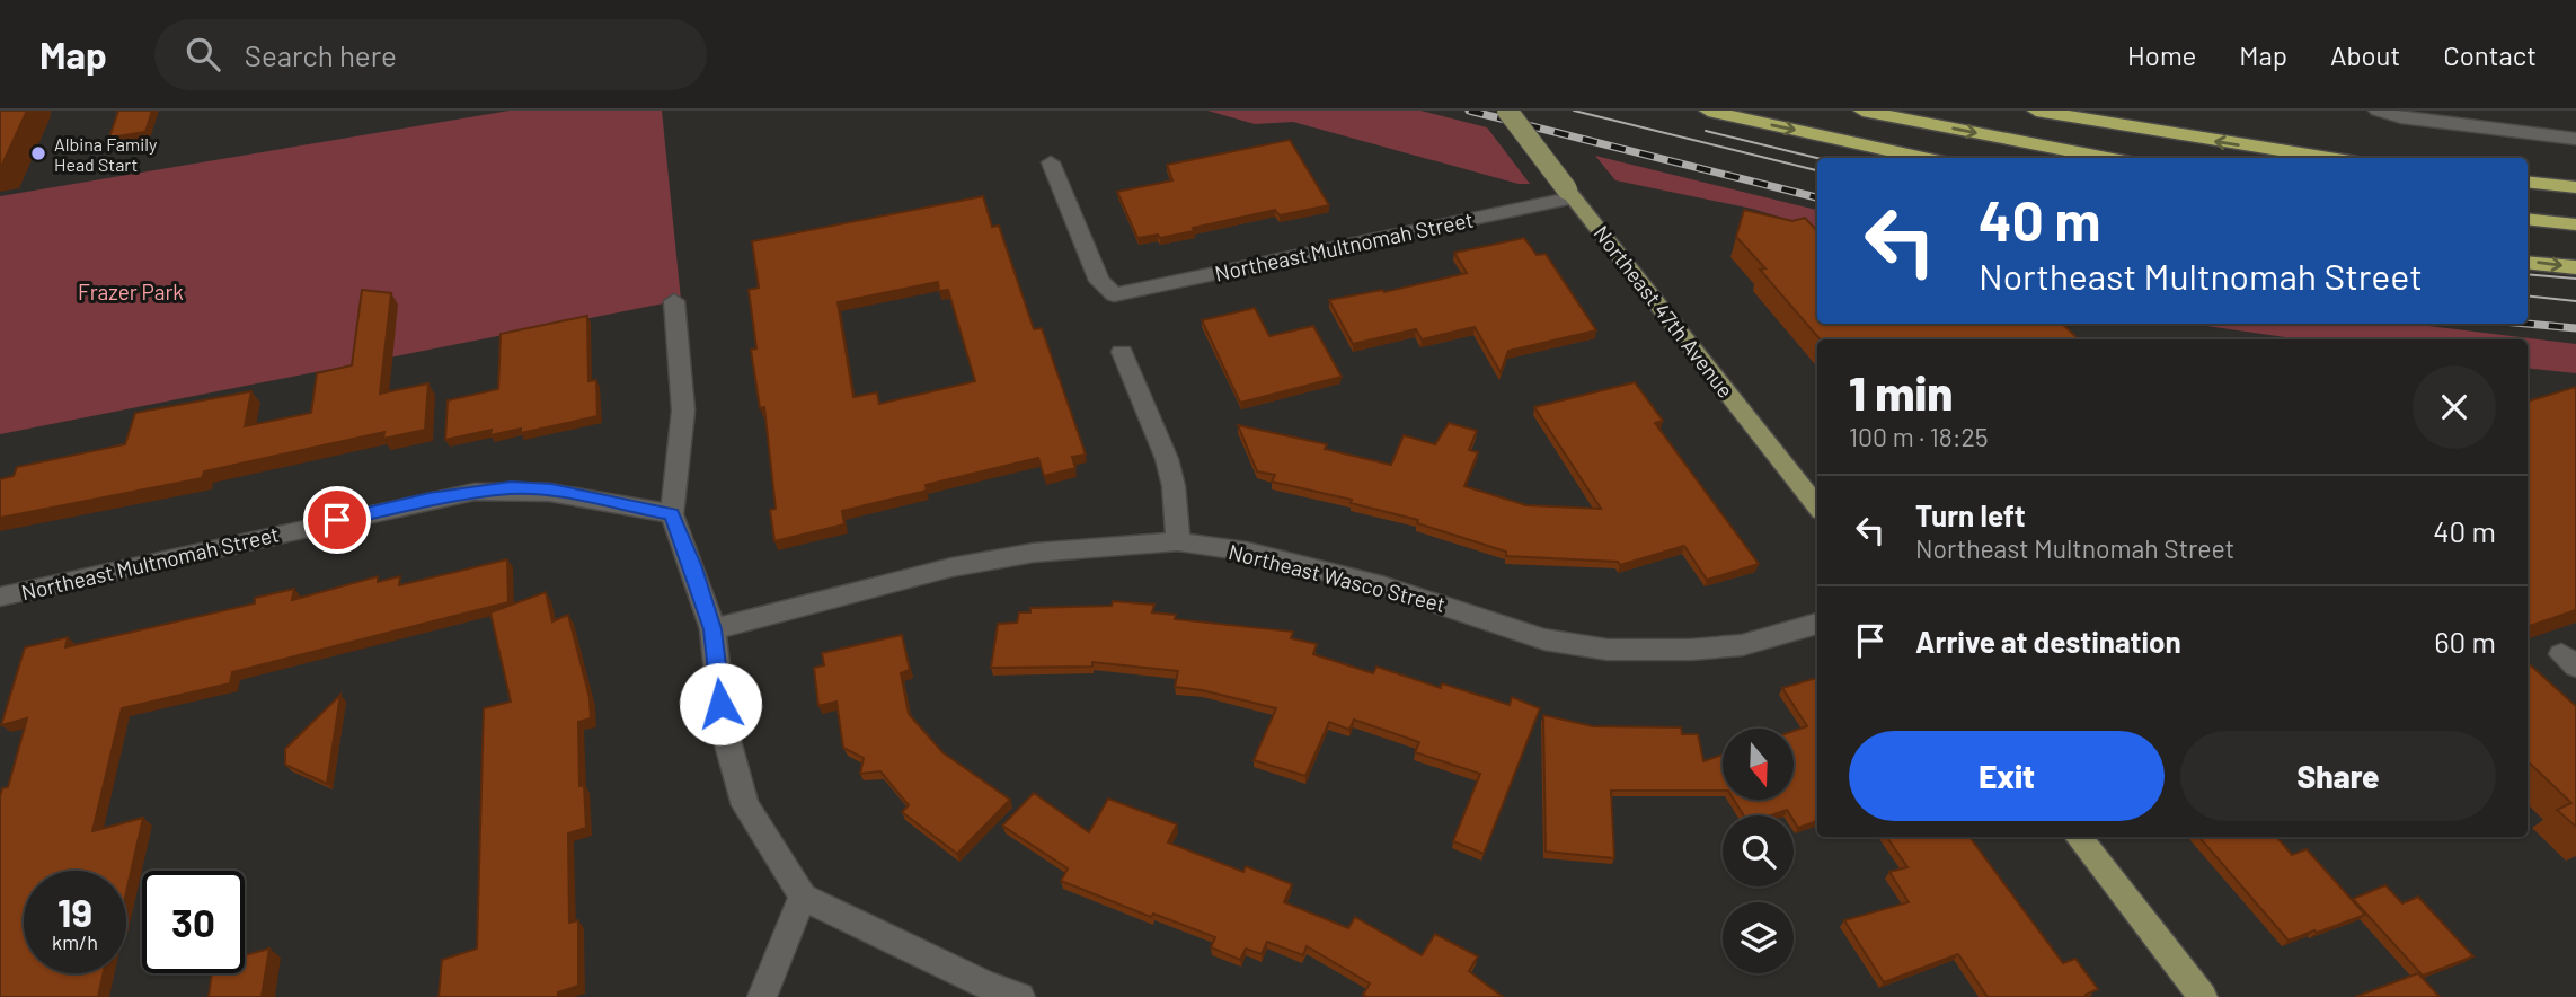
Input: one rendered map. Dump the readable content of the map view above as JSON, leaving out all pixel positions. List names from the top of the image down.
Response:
{
  "streets": {
    "main road": ["Northeast 47th Avenue"],
    "street": ["Northeast Multnomah Street", "Northeast Wasco Street"]
  },
  "crossings": [
    ["Northeast Multnomah Street", "Northeast 47th Avenue"]
  ],
  "parks": ["Frazer Park"],
  "places": ["Albina Family Head Start"],
  "north": "bottom",
  "page": {
    "header": "Map",
    "search": "Search here",
    "nav": [
      "Home",
      "Map",
      "About",
      "Contact"
    ],
    "turn": ["40 m", "Northeast Multnomah Street"],
    "heading": ["1 min", "100 m · 18:25"],
    "list": [
      {
        "name": "Turn left",
        "note": "Northeast Multnomah Street",
        "value": "40 m"
      },
      {
        "name": "Arrive at destination",
        "value": "60 m"
      }
    ],
    "buttons": ["Exit", "Share"],
    "speed": "19 km/h",
    "limit": "30"
  }
}
